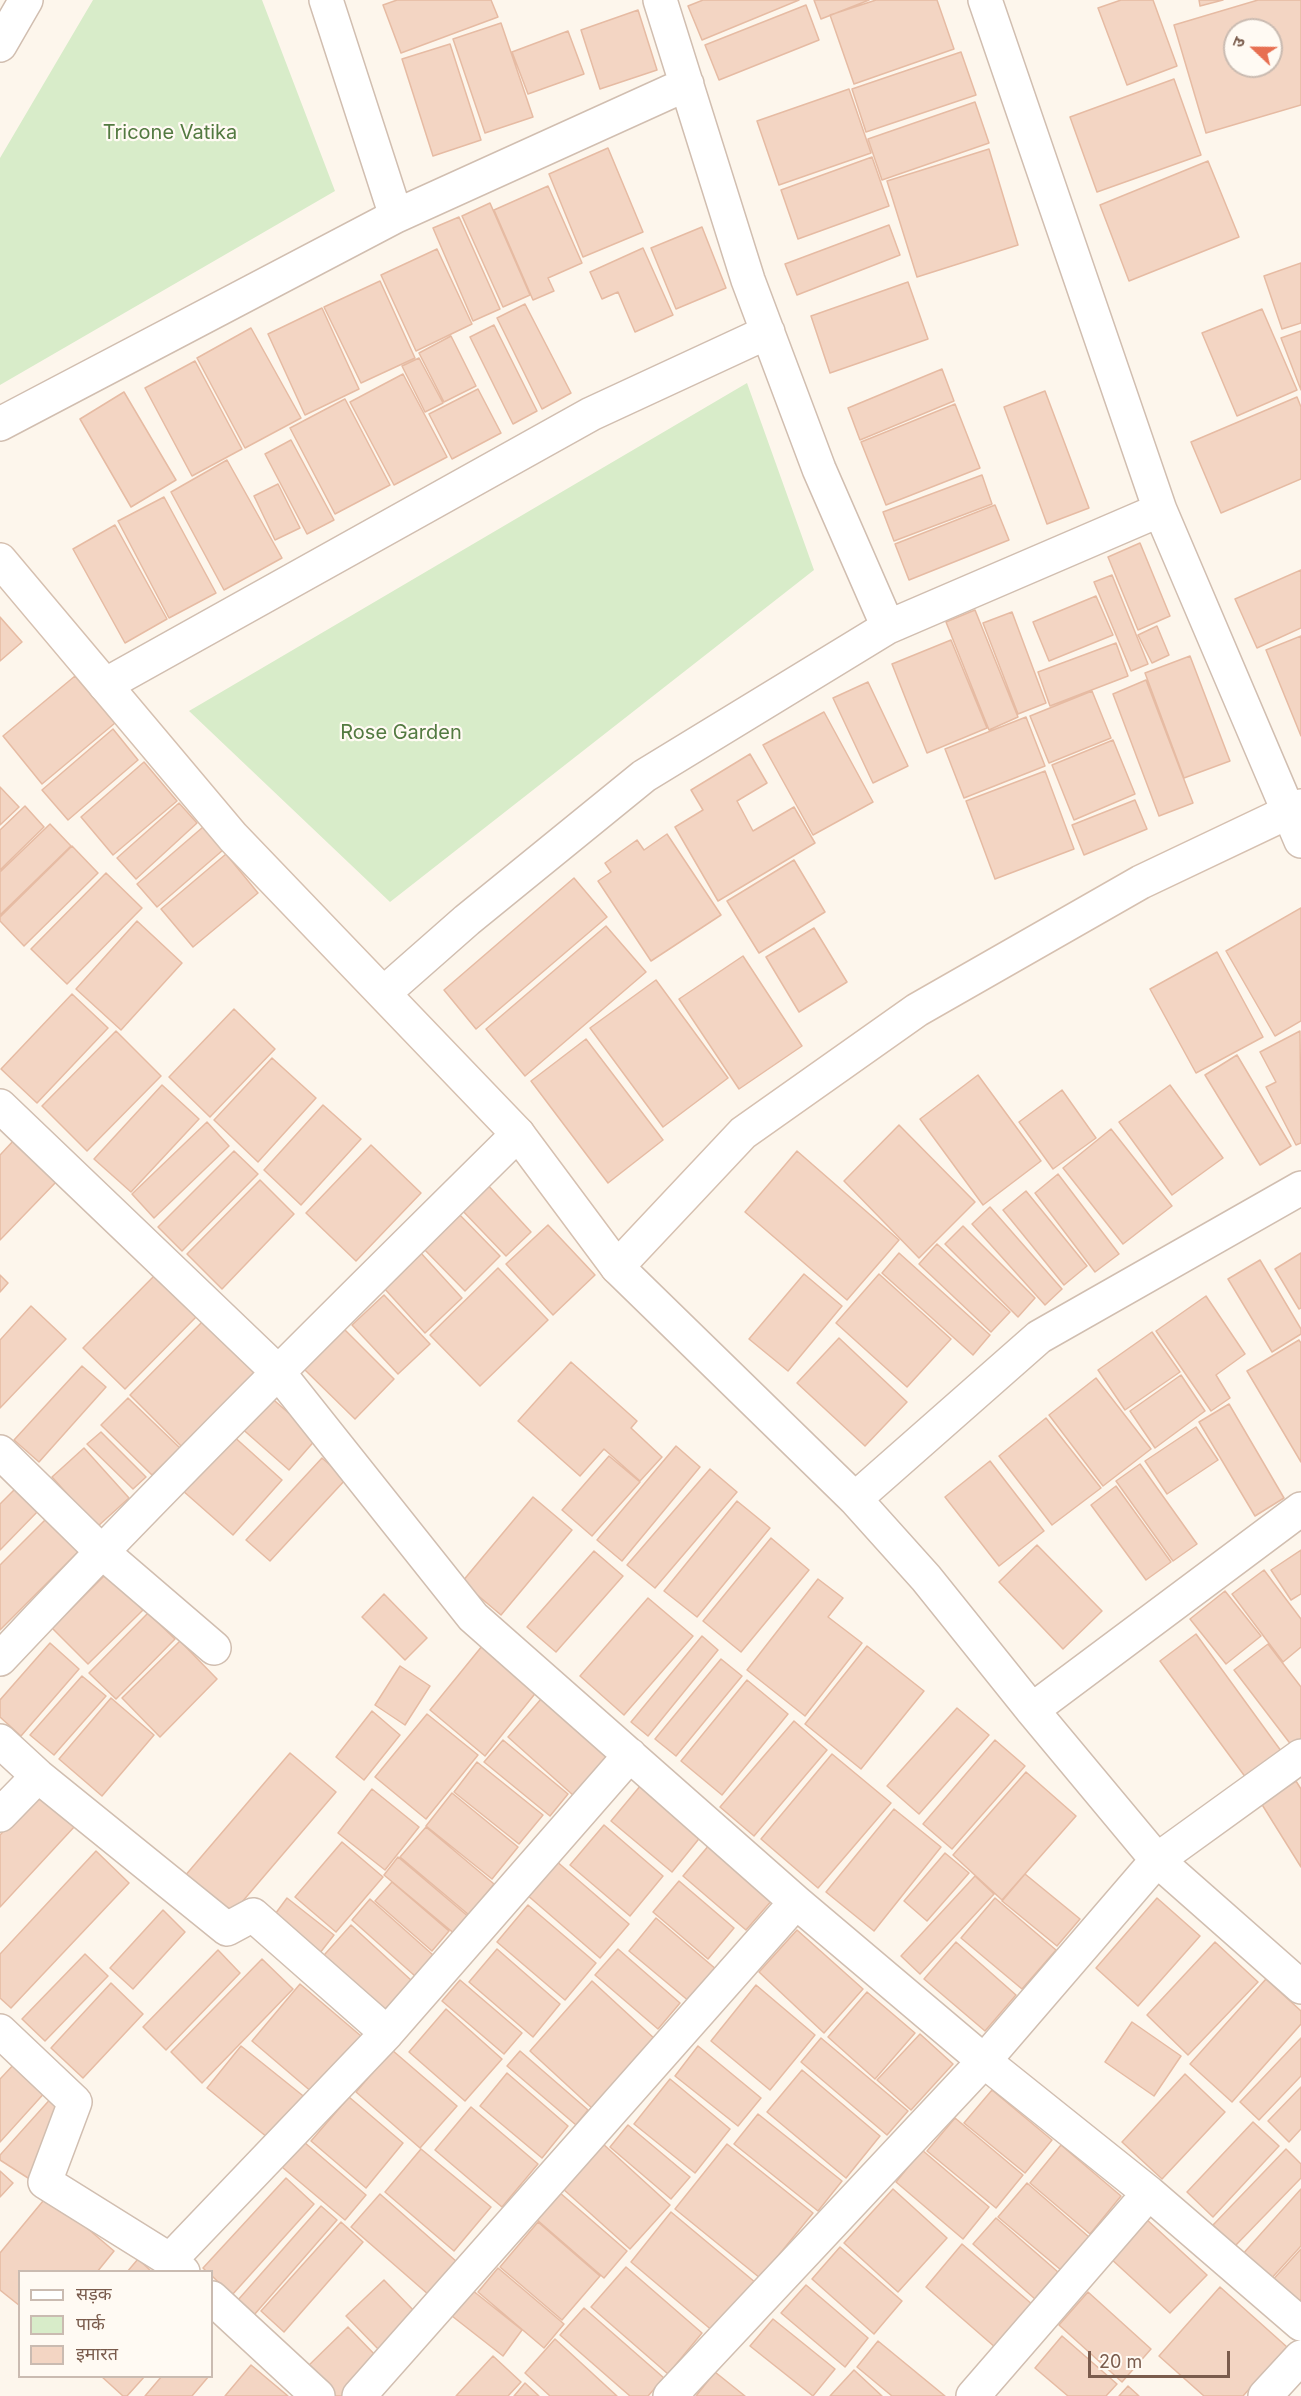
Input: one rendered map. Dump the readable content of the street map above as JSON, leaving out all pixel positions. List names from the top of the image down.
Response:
{
  "parks": ["Tricone Vatika", "Rose Garden"],
  "legend": ["सड़क", "पार्क", "इमारत"],
  "scale_bar": "20 m",
  "north": "left"
}
